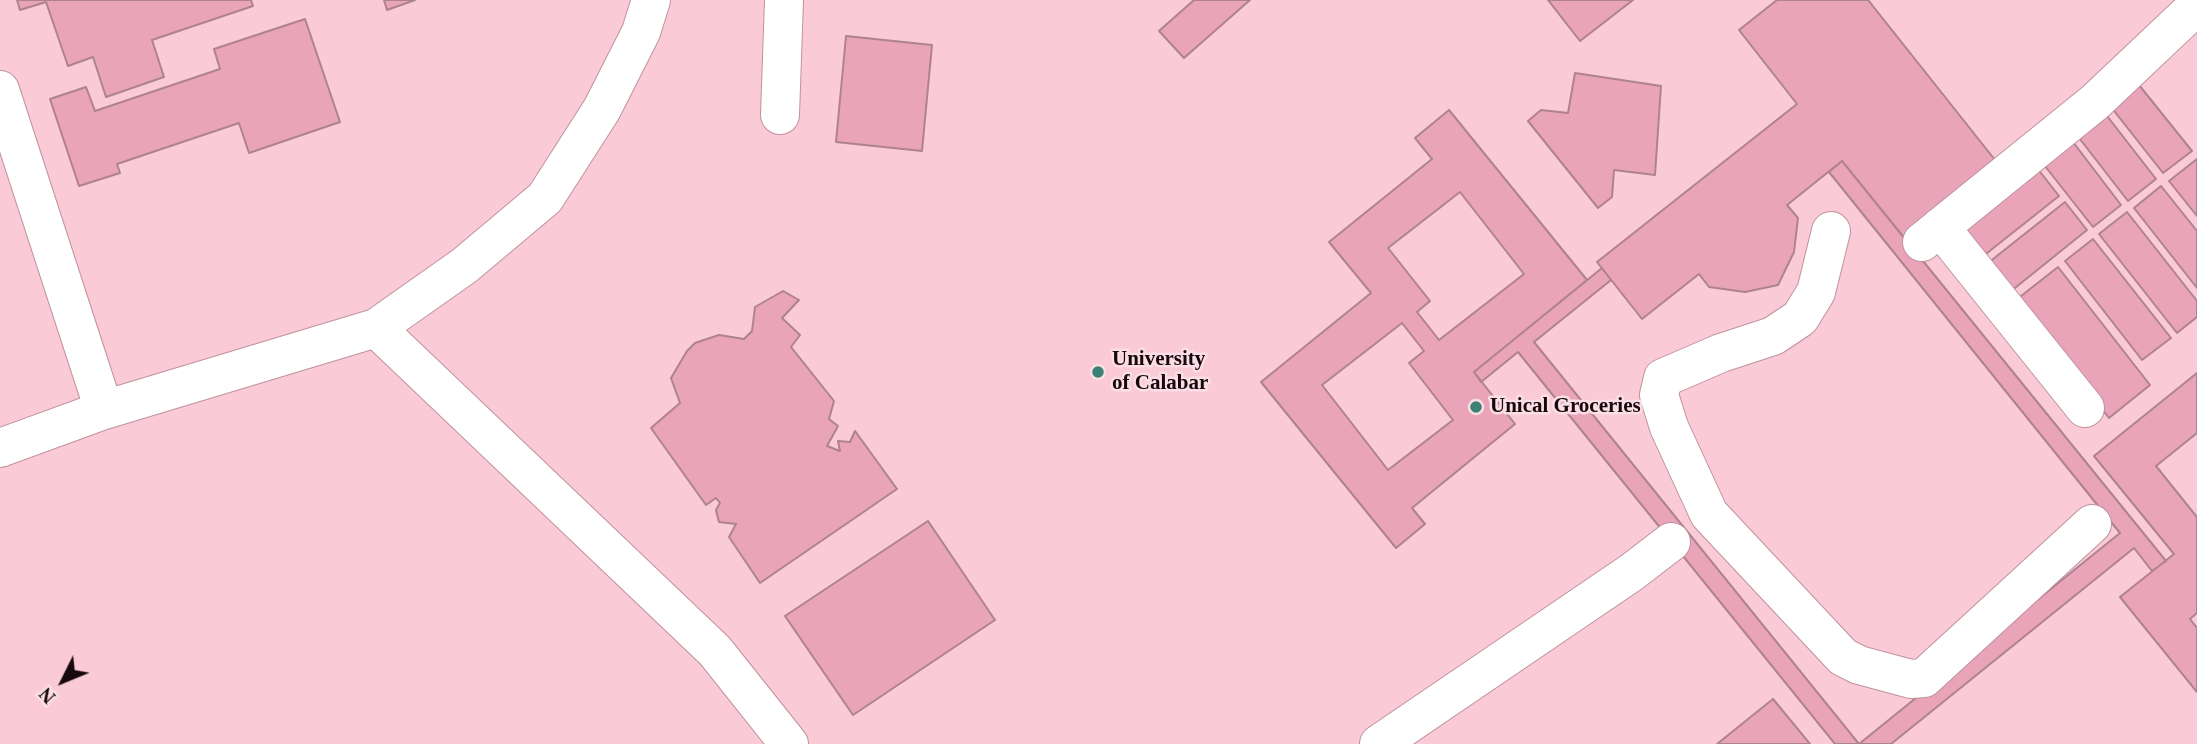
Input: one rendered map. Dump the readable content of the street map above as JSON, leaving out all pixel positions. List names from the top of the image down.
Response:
{
  "places": ["University of Calabar", "Unical Groceries"],
  "north": "bottom left"
}
